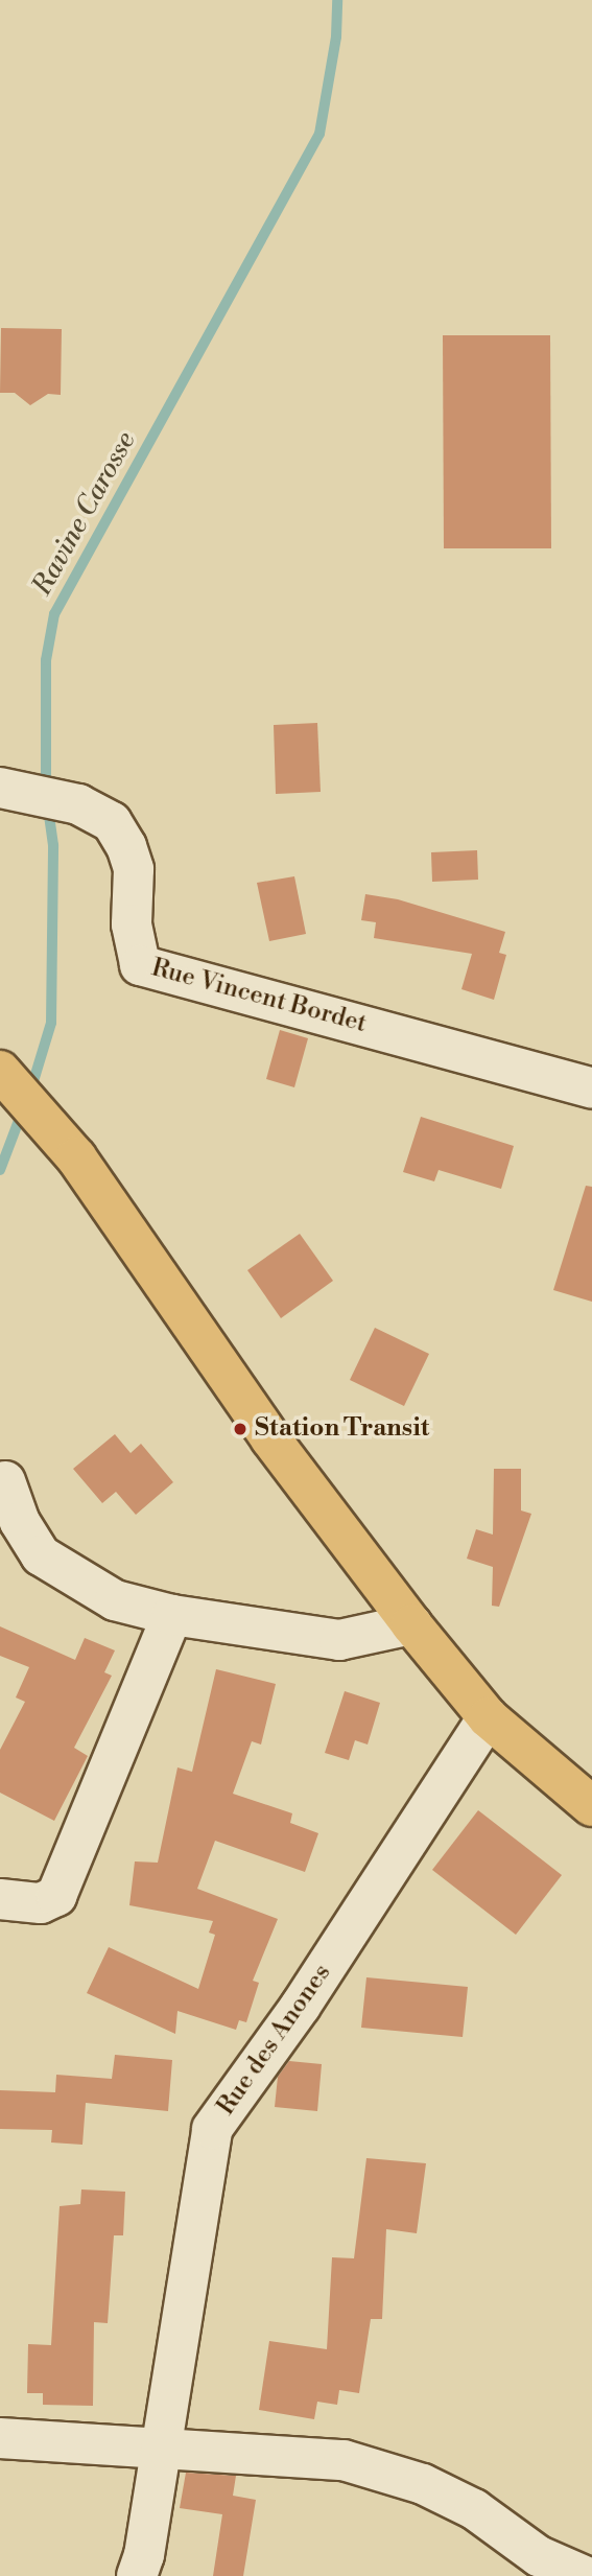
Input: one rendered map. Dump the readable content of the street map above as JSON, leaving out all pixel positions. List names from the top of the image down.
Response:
{
  "streets": {
    "street": ["Rue Vincent Bordet", "Rue des Anones"]
  },
  "water": ["Ravine Carosse"],
  "places": ["Station Transit"]
}
